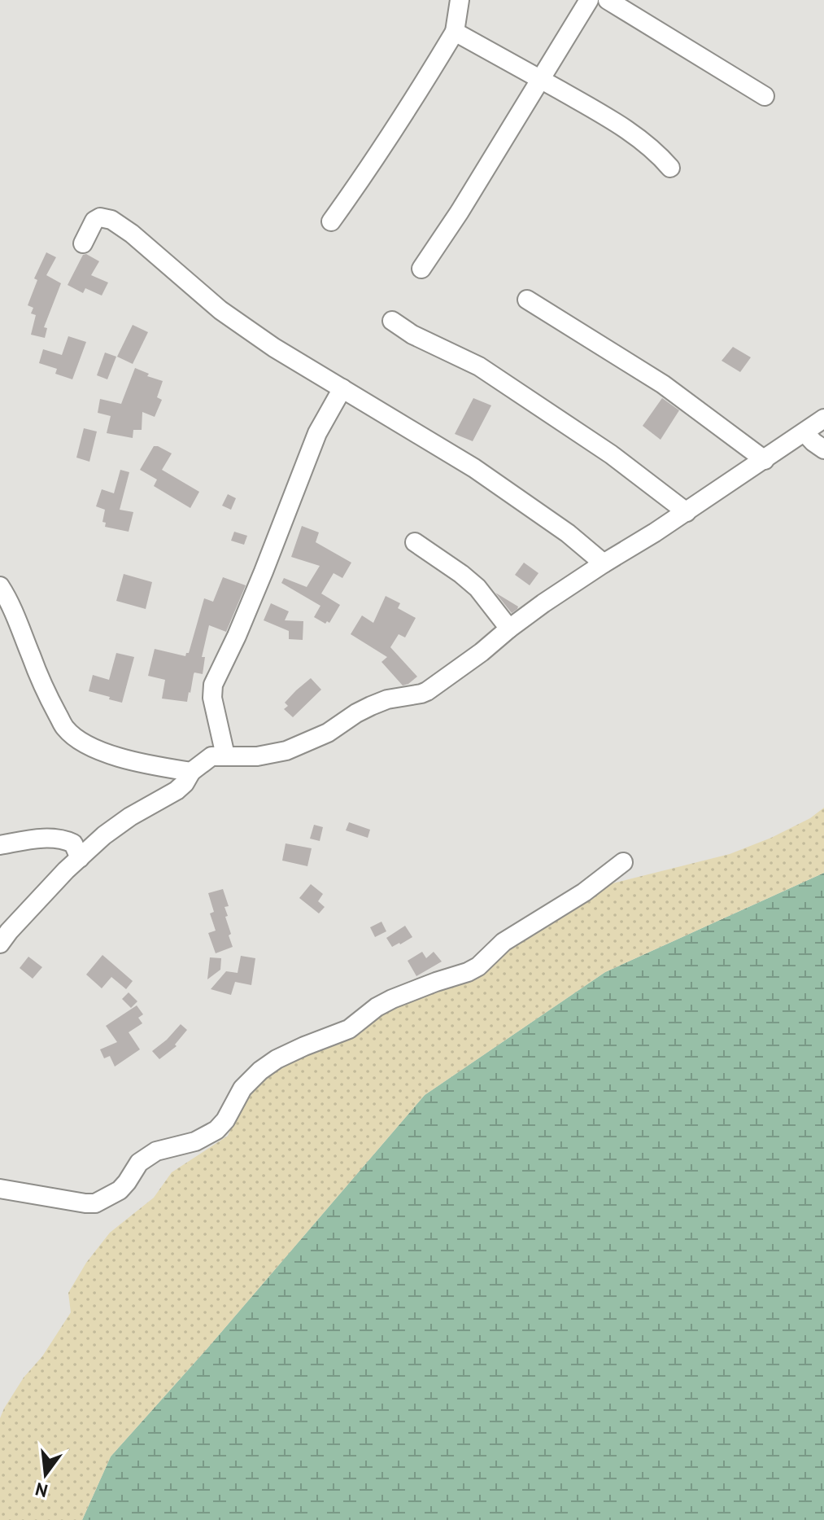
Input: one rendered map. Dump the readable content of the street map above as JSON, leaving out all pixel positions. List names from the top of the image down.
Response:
{
  "north": "bottom"
}
